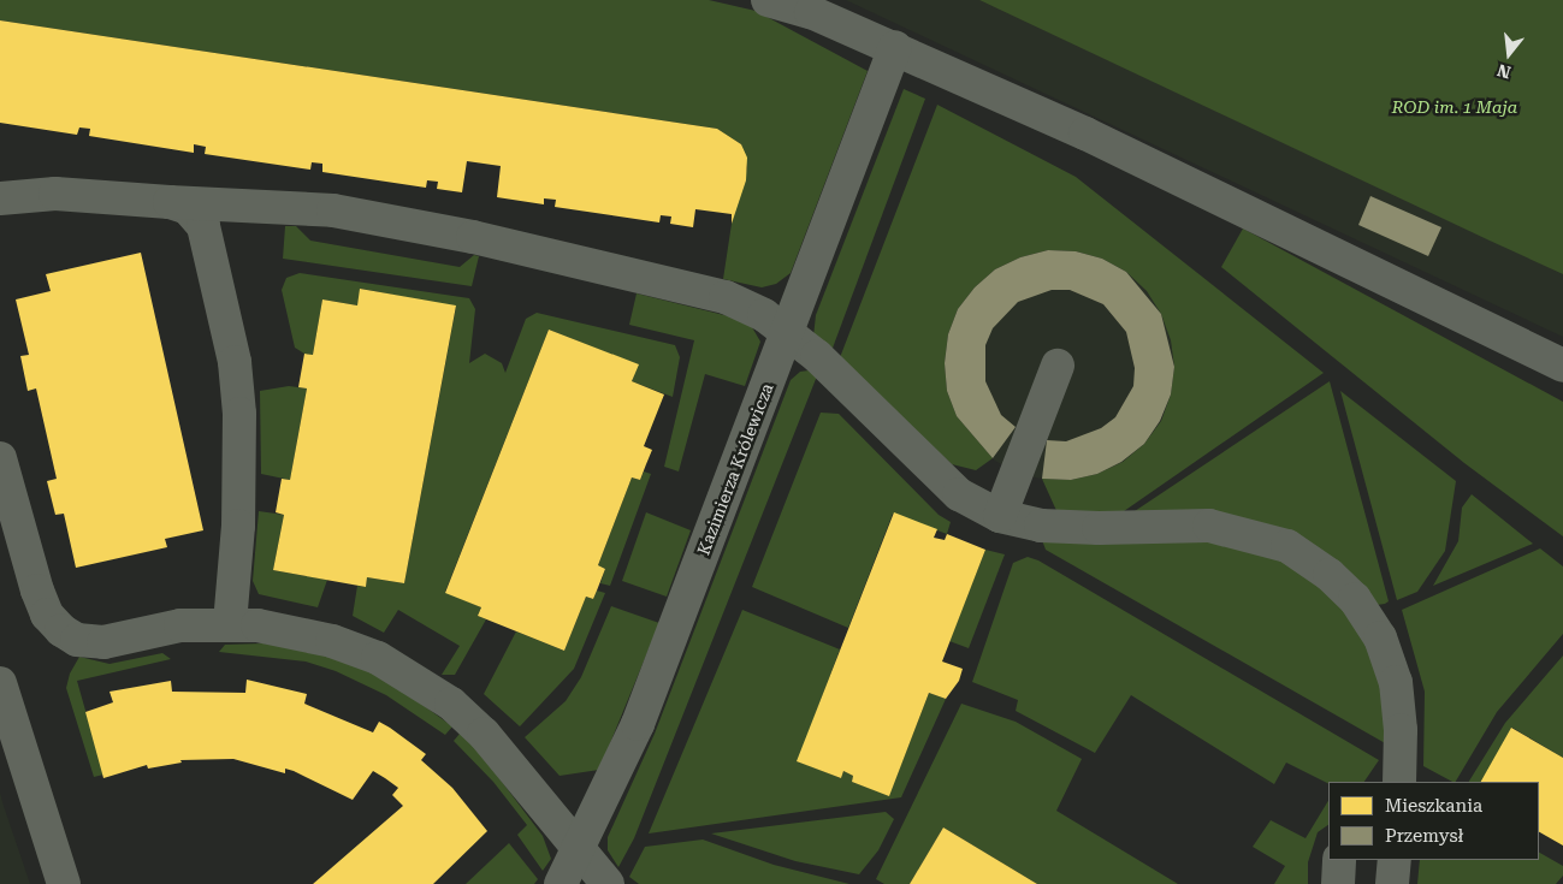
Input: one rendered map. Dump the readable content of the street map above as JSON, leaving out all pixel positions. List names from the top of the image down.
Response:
{
  "streets": {
    "street": ["Kazimierza Królewicza"]
  },
  "parks": ["ROD im. 1 Maja"],
  "legend": ["Mieszkania", "Przemysł"],
  "north": "bottom"
}
